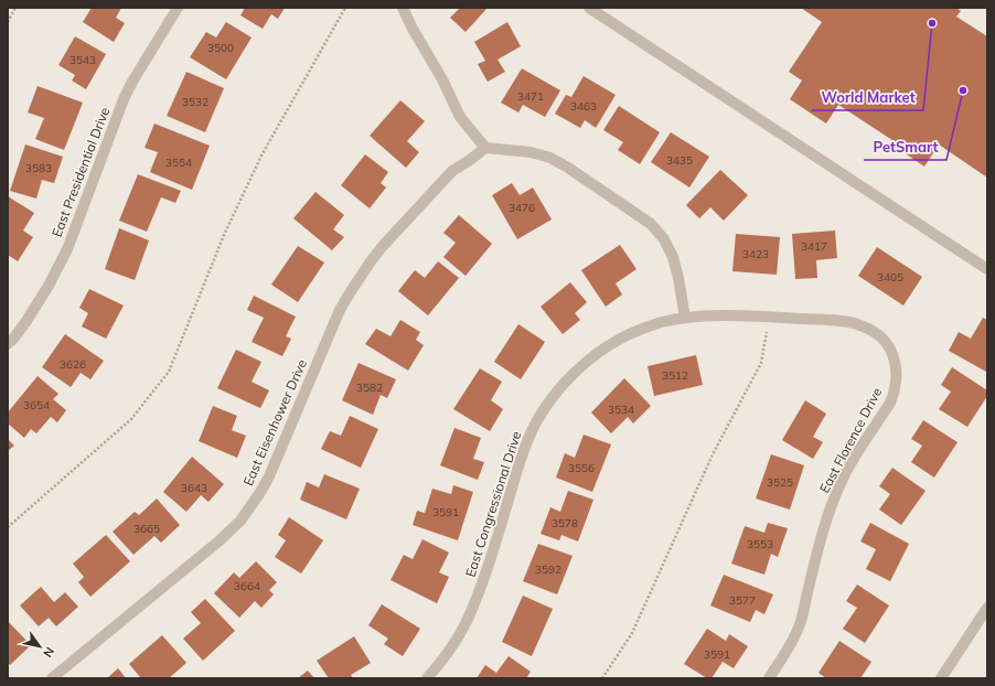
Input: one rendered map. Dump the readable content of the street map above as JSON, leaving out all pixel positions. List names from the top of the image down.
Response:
{
  "streets": {
    "street": [
      "East Presidential Drive",
      "East Eisenhower Drive",
      "East Florence Drive",
      "East Congressional Drive"
    ]
  },
  "crossings": [
    ["East Florence Drive", "East Congressional Drive"]
  ],
  "places": ["World Market", "PetSmart"],
  "house_numbers": [
    "3500",
    "3543",
    "3471",
    "3532",
    "3463",
    "3435",
    "3554",
    "3583",
    "3476",
    "3417",
    "3423",
    "3405",
    "3626",
    "3512",
    "3582",
    "3654",
    "3534",
    "3556",
    "3525",
    "3643",
    "3591",
    "3578",
    "3665",
    "3553",
    "3592",
    "3664",
    "3577",
    "3591"
  ],
  "north": "bottom right"
}
